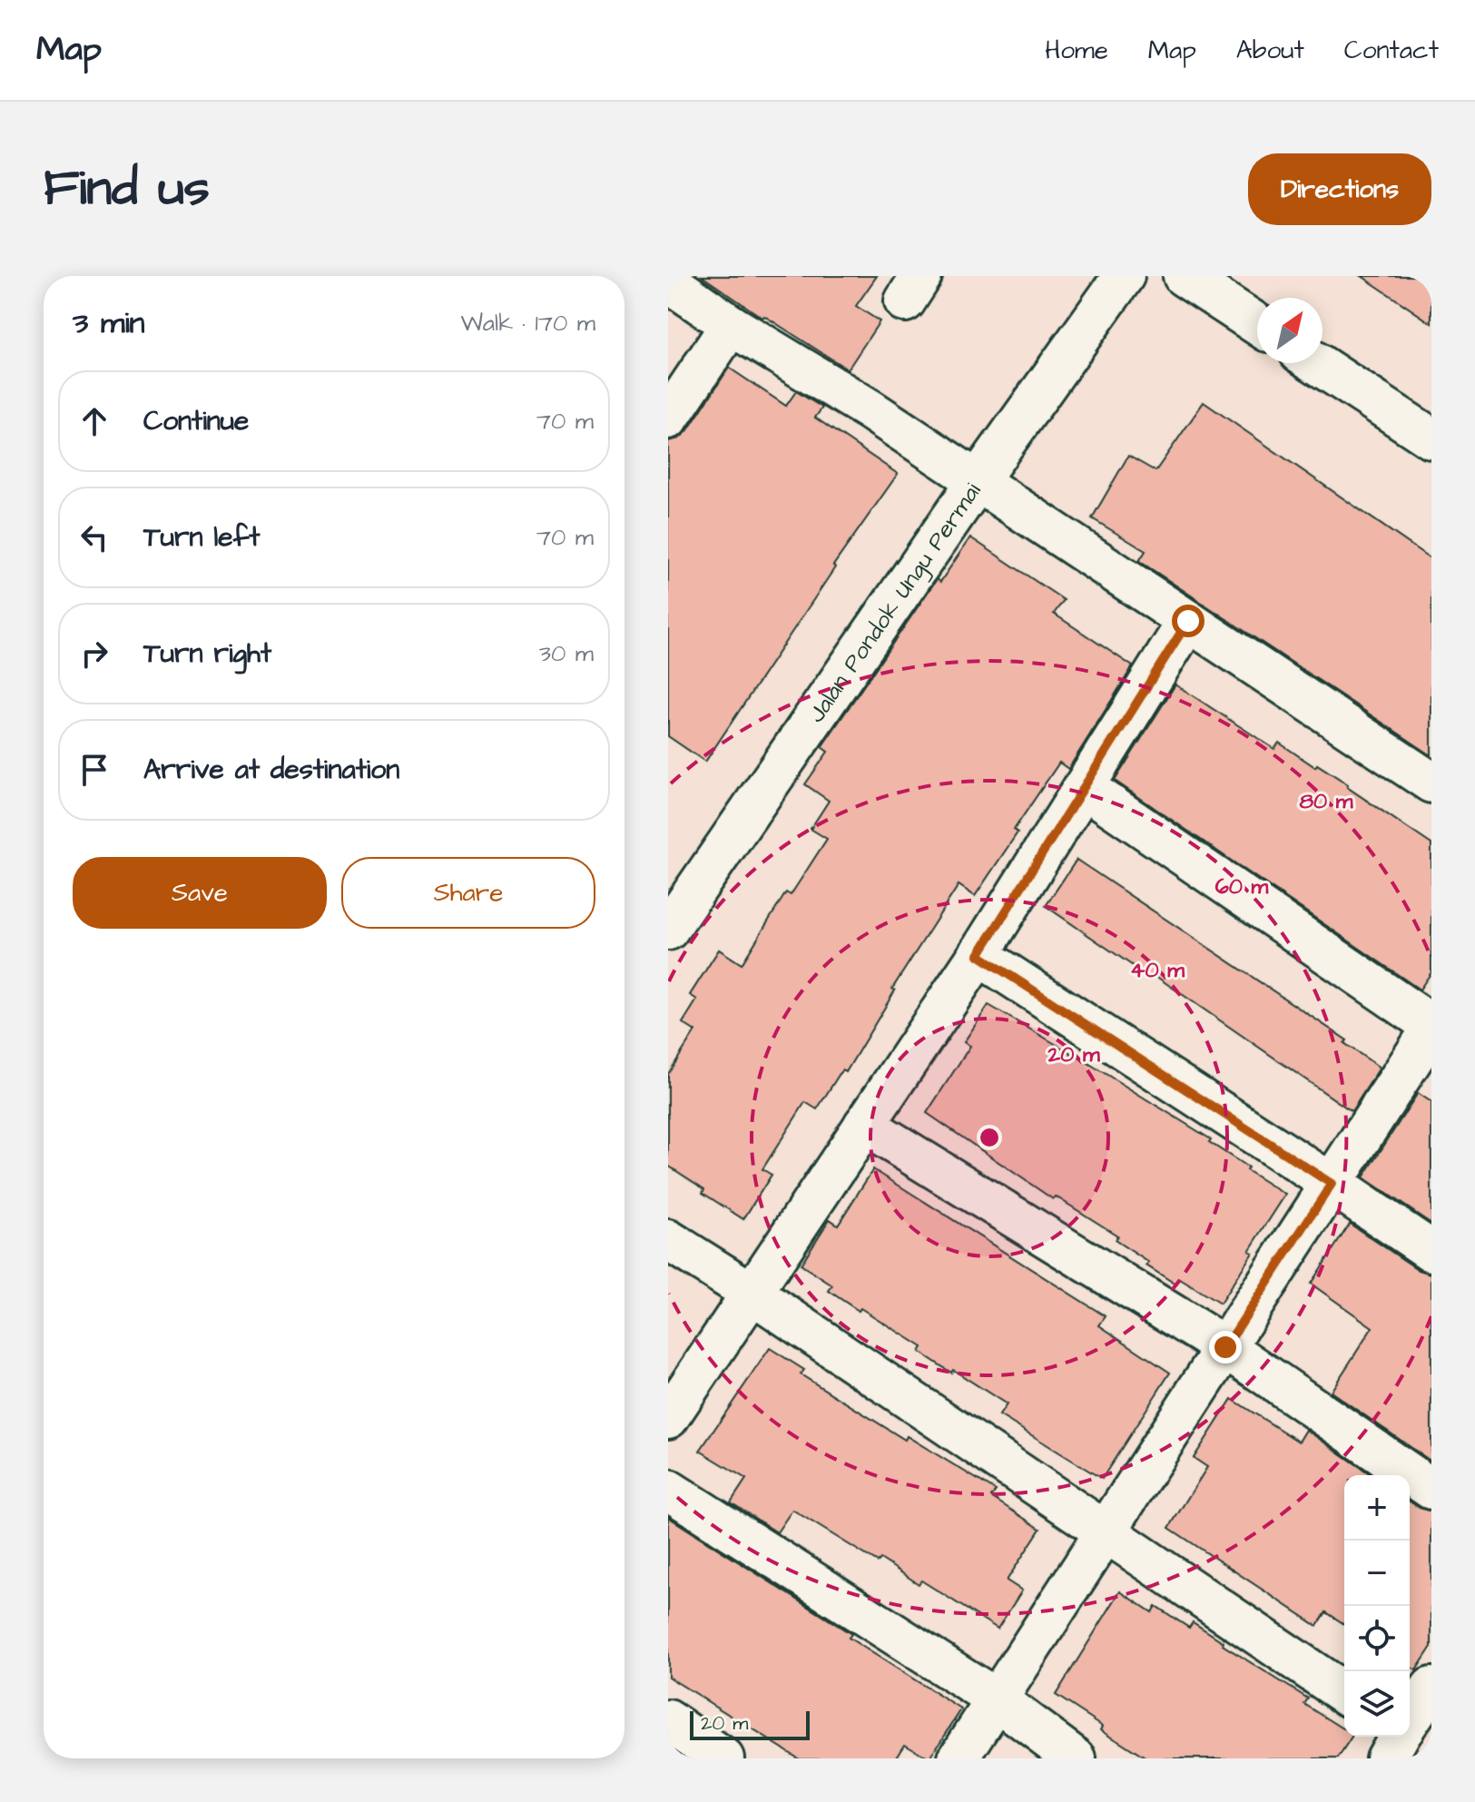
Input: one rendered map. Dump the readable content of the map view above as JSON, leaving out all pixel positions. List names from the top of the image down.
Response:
{
  "streets": {
    "street": ["Jalan Pondok Ungu Permai"]
  },
  "scale_bar": "20 m",
  "north": "top right",
  "page": {
    "header": "Map",
    "nav": [
      "Home",
      "Map",
      "About",
      "Contact"
    ],
    "title": "Find us",
    "buttons": [
      "Directions",
      ["Save", "Share"]
    ],
    "heading": ["3 min", "Walk · 170 m"],
    "list": [
      ["Continue", "70 m"],
      ["Turn left", "70 m"],
      ["Turn right", "30 m"],
      "Arrive at destination"
    ],
    "map_buttons": ["+", "−"],
    "scale": "20 m"
  },
  "rings": [
    "80 m",
    "60 m",
    "40 m",
    "20 m"
  ]
}
